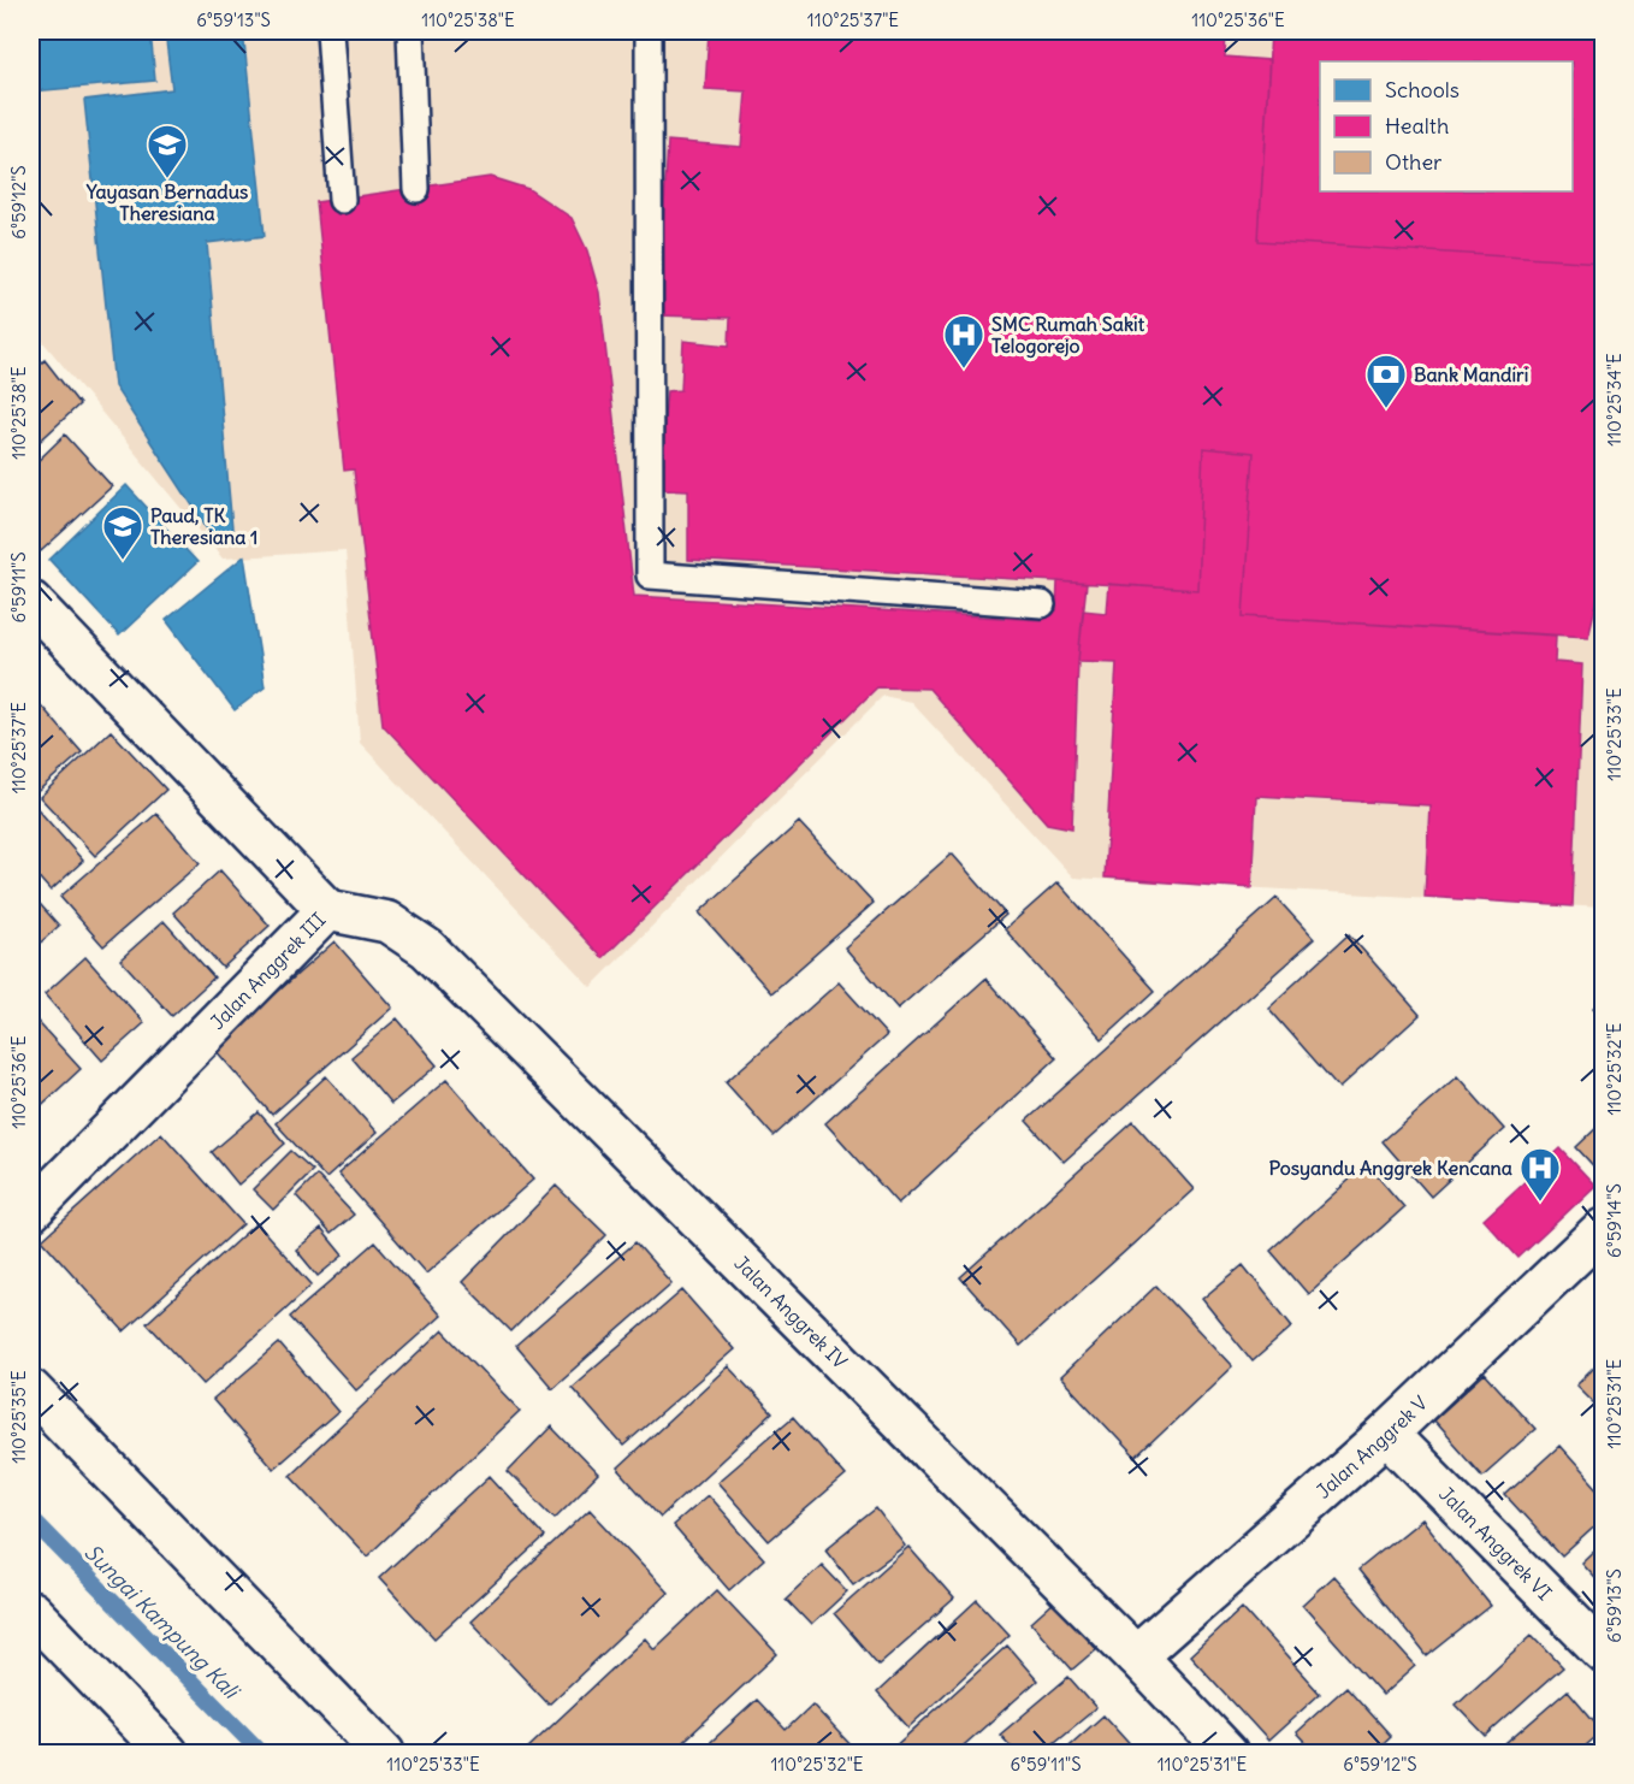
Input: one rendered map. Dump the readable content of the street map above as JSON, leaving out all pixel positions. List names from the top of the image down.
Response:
{
  "streets": {
    "street": [
      "Jalan Anggrek III",
      "Jalan Anggrek IV",
      "Jalan Anggrek V",
      "Jalan Anggrek VI"
    ]
  },
  "crossings": [
    ["Jalan Anggrek III", "Jalan Anggrek IV"],
    ["Jalan Anggrek IV", "Jalan Anggrek V"],
    ["Jalan Anggrek V", "Jalan Anggrek VI"]
  ],
  "water": ["Sungai Kampung Kali"],
  "places": {
    "school or university": ["Yayasan Bernadus Theresiana", "Paud, TK Theresiana 1"],
    "hospital": ["SMC Rumah Sakit Telogorejo", "Posyandu Anggrek Kencana"],
    "bank": ["Bank Mandiri"]
  },
  "legend": ["Schools", "Health", "Other"],
  "coordinates": [
    "6°59'13\"S",
    "110°25'38\"E",
    "110°25'37\"E",
    "110°25'36\"E",
    "6°59'12\"S",
    "110°25'34\"E",
    "6°59'11\"S",
    "110°25'33\"E",
    "110°25'32\"E",
    "6°59'14\"S",
    "110°25'31\"E",
    "110°25'35\"E"
  ]
}
